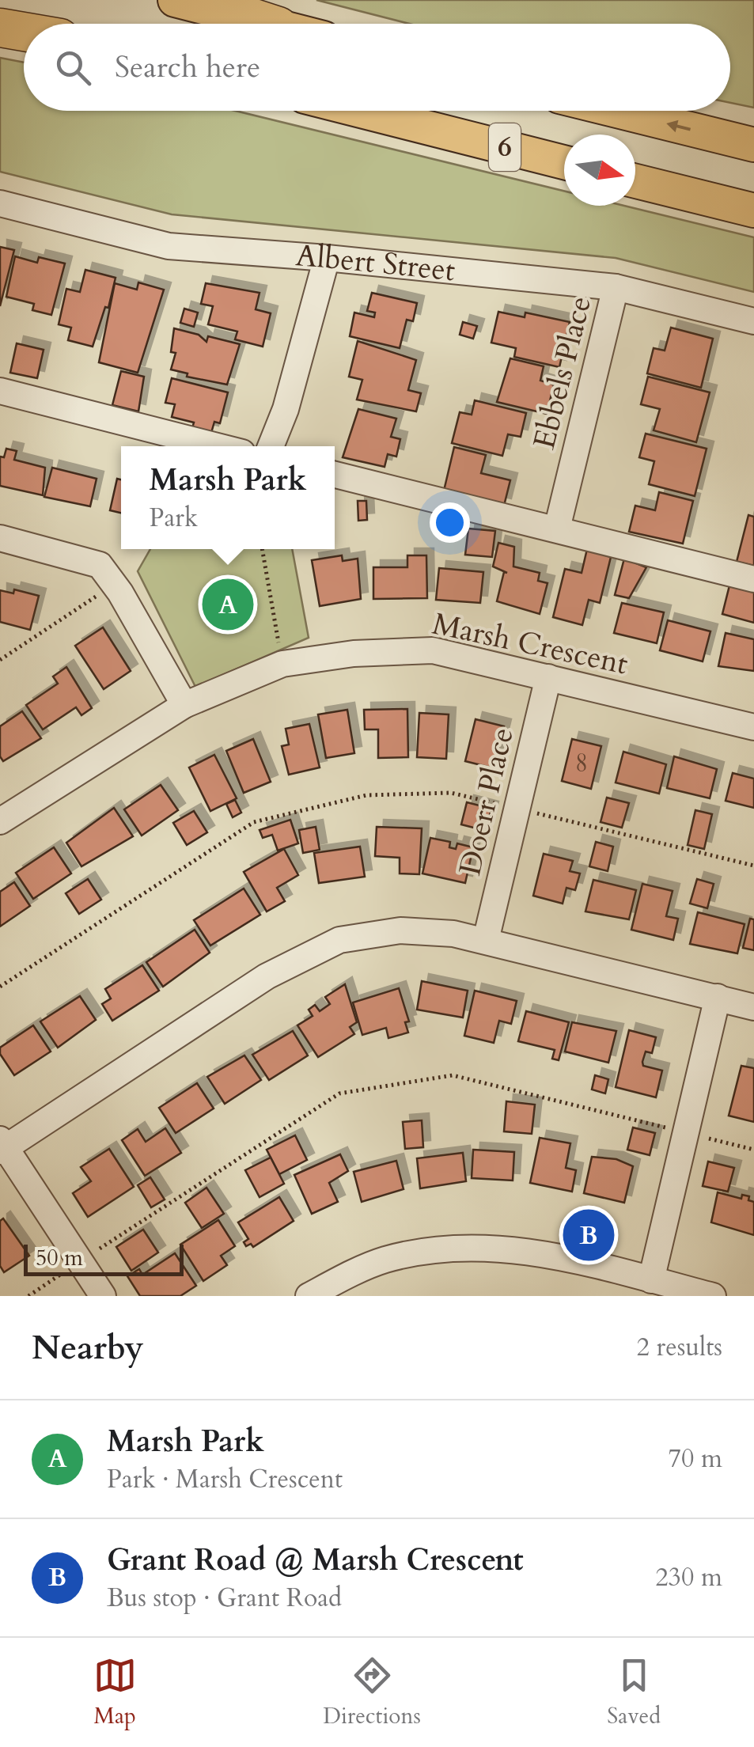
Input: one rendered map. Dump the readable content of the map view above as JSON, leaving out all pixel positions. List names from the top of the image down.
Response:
{
  "streets": {
    "main road": ["6"],
    "street": [
      "Albert Street",
      "Ebbels Place",
      "Marsh Crescent",
      "Doerr Place"
    ]
  },
  "crossings": [
    ["Albert Street", "Ebbels Place"],
    ["Marsh Crescent", "Doerr Place"]
  ],
  "house_numbers": ["8"],
  "scale_bar": "50 m",
  "north": "right",
  "page": {
    "search": "Search here",
    "popup": ["Marsh Park", "Park"],
    "pins": ["A", "B"],
    "scale": "50 m",
    "heading": ["Nearby", "2 results"],
    "list": [
      {
        "mark": "A",
        "name": "Marsh Park",
        "note": "Park · Marsh Crescent",
        "value": "70 m"
      },
      {
        "mark": "B",
        "name": "Grant Road @ Marsh Crescent",
        "note": "Bus stop · Grant Road",
        "value": "230 m"
      }
    ],
    "nav": ["Map", "Directions", "Saved"]
  }
}
